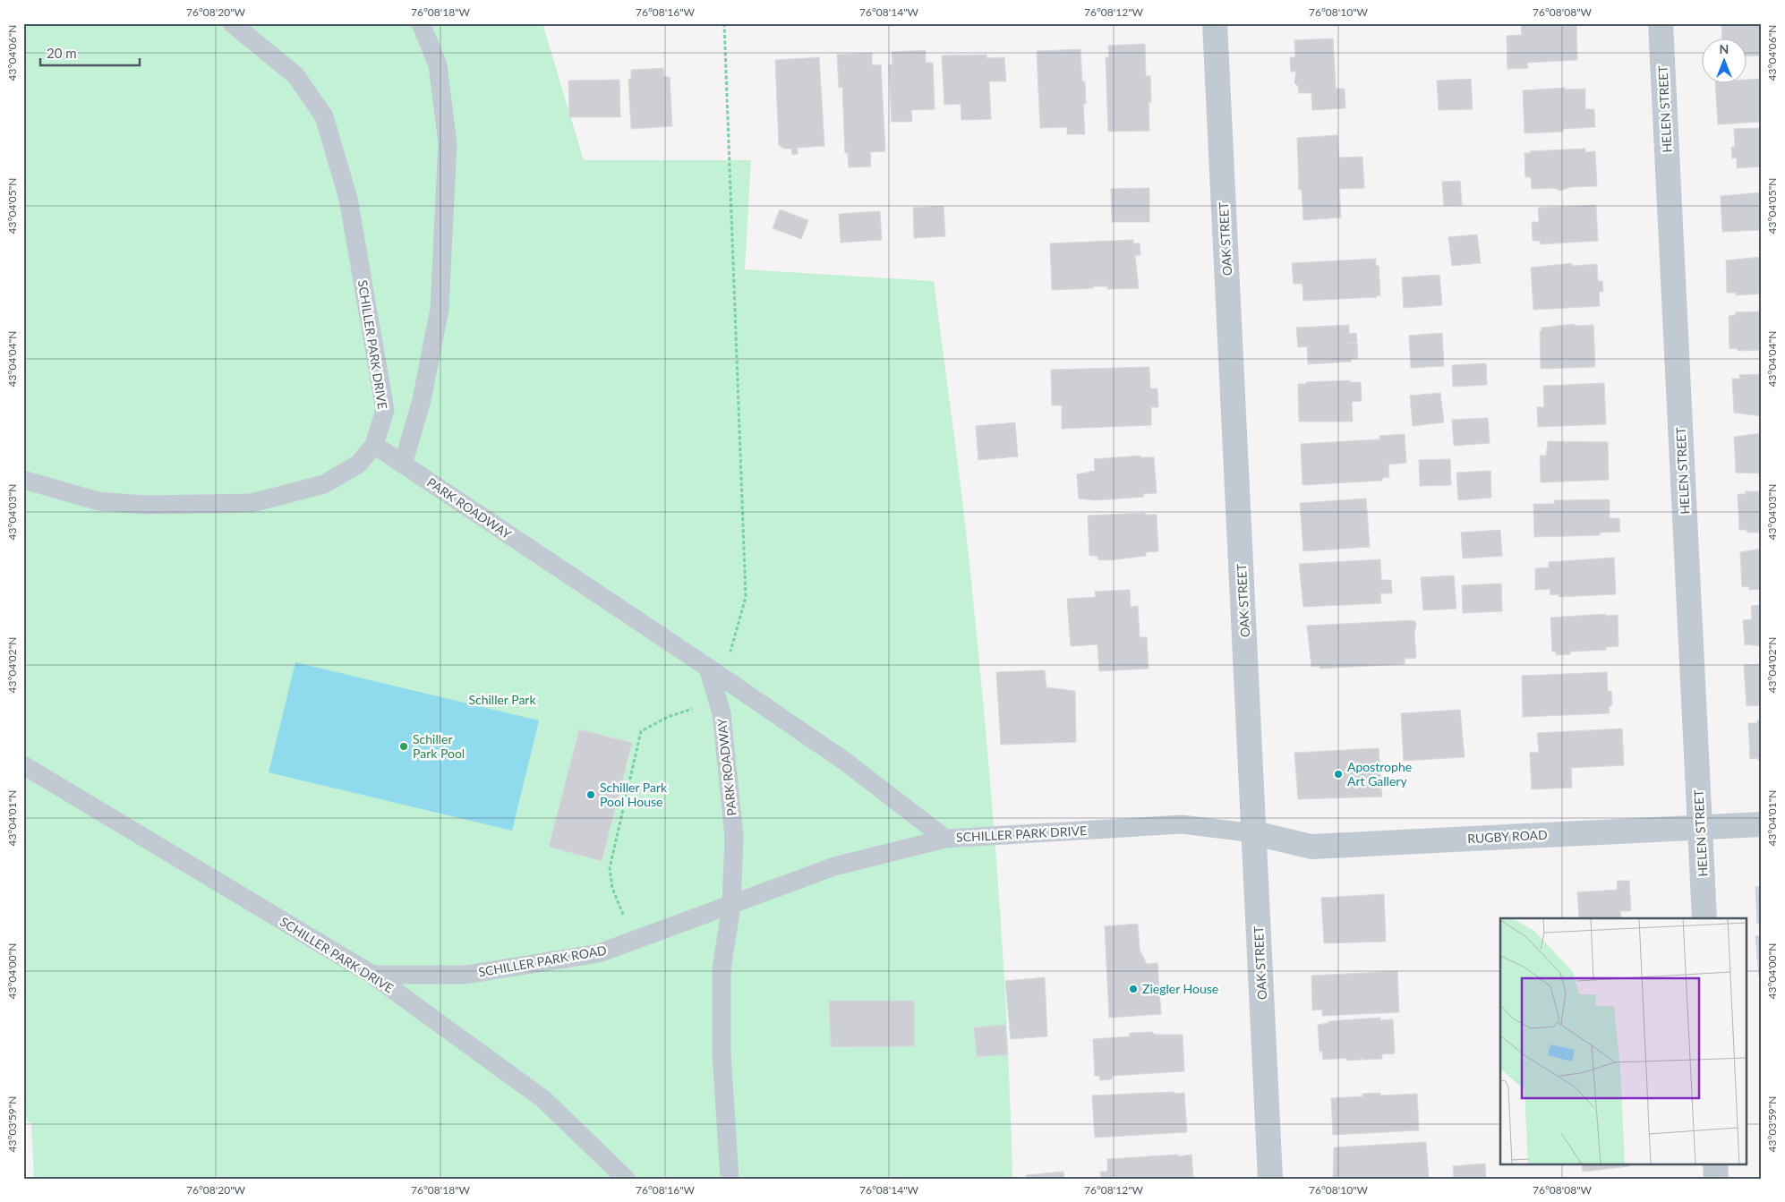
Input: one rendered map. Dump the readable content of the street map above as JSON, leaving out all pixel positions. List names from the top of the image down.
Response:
{
  "streets": {
    "street": ["HELEN STREET", "OAK STREET", "RUGBY ROAD"],
    "lane": ["SCHILLER PARK DRIVE", "PARK ROADWAY", "SCHILLER PARK ROAD"]
  },
  "crossings": [
    ["HELEN STREET", "RUGBY ROAD"],
    ["OAK STREET", "SCHILLER PARK DRIVE"],
    ["OAK STREET", "RUGBY ROAD"],
    ["SCHILLER PARK DRIVE", "PARK ROADWAY"],
    ["SCHILLER PARK DRIVE", "RUGBY ROAD"],
    ["SCHILLER PARK DRIVE", "SCHILLER PARK ROAD"],
    ["PARK ROADWAY", "SCHILLER PARK ROAD"]
  ],
  "parks": ["Schiller Park"],
  "places": [
    "Schiller Park Pool",
    "Apostrophe Art Gallery",
    "Schiller Park Pool House",
    "Ziegler House"
  ],
  "scale_bar": "20 m",
  "north": "top",
  "coordinates": [
    "76°08'20\"W",
    "76°08'18\"W",
    "76°08'16\"W",
    "76°08'14\"W",
    "76°08'12\"W",
    "76°08'10\"W",
    "76°08'08\"W",
    "43°04'06\"N",
    "43°04'05\"N",
    "43°04'04\"N",
    "43°04'03\"N",
    "43°04'02\"N",
    "43°04'01\"N",
    "43°04'00\"N",
    "43°03'59\"N"
  ]
}
